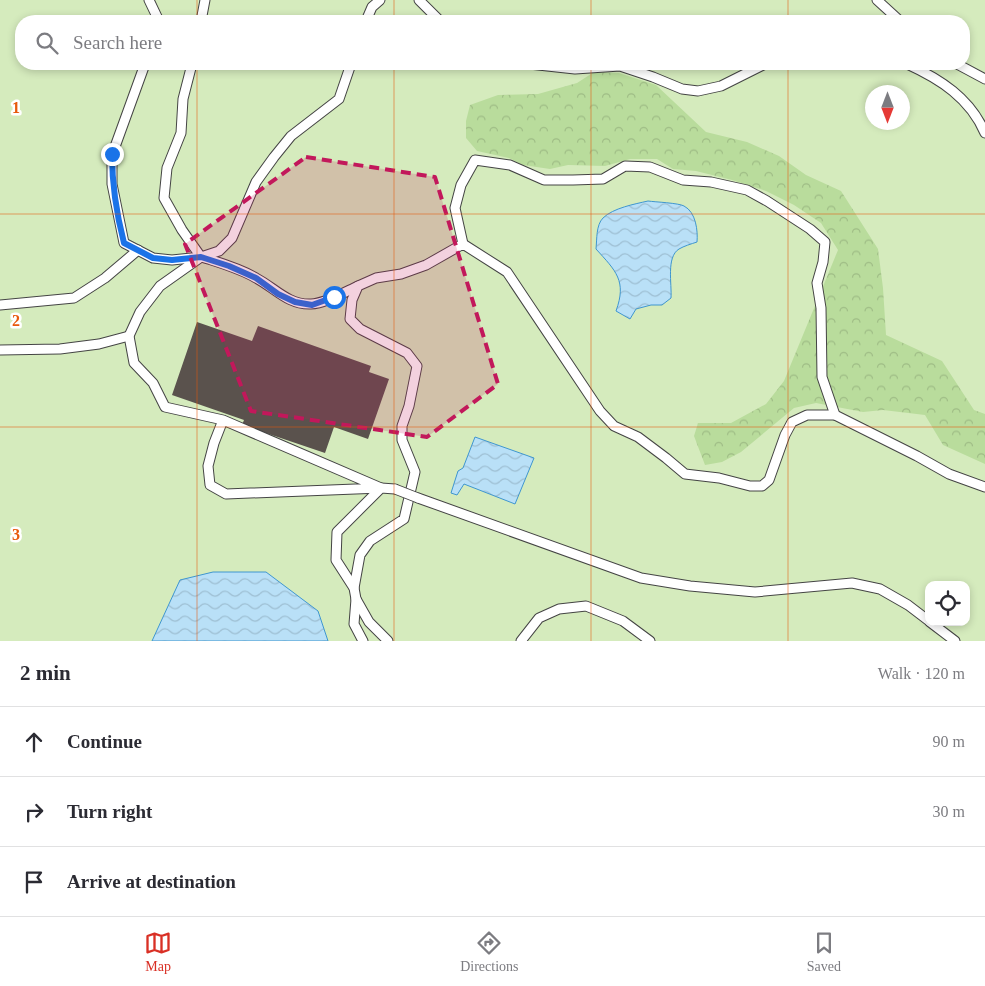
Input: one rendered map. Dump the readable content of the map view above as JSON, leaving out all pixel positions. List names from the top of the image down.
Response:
{
  "north": "bottom",
  "page": {
    "search": "Search here",
    "heading": ["2 min", "Walk · 120 m"],
    "list": [
      ["Continue", "90 m"],
      ["Turn right", "30 m"],
      "Arrive at destination"
    ],
    "nav": ["Map", "Directions", "Saved"]
  },
  "grid": {
    "rows": ["1", "2", "3"]
  }
}
